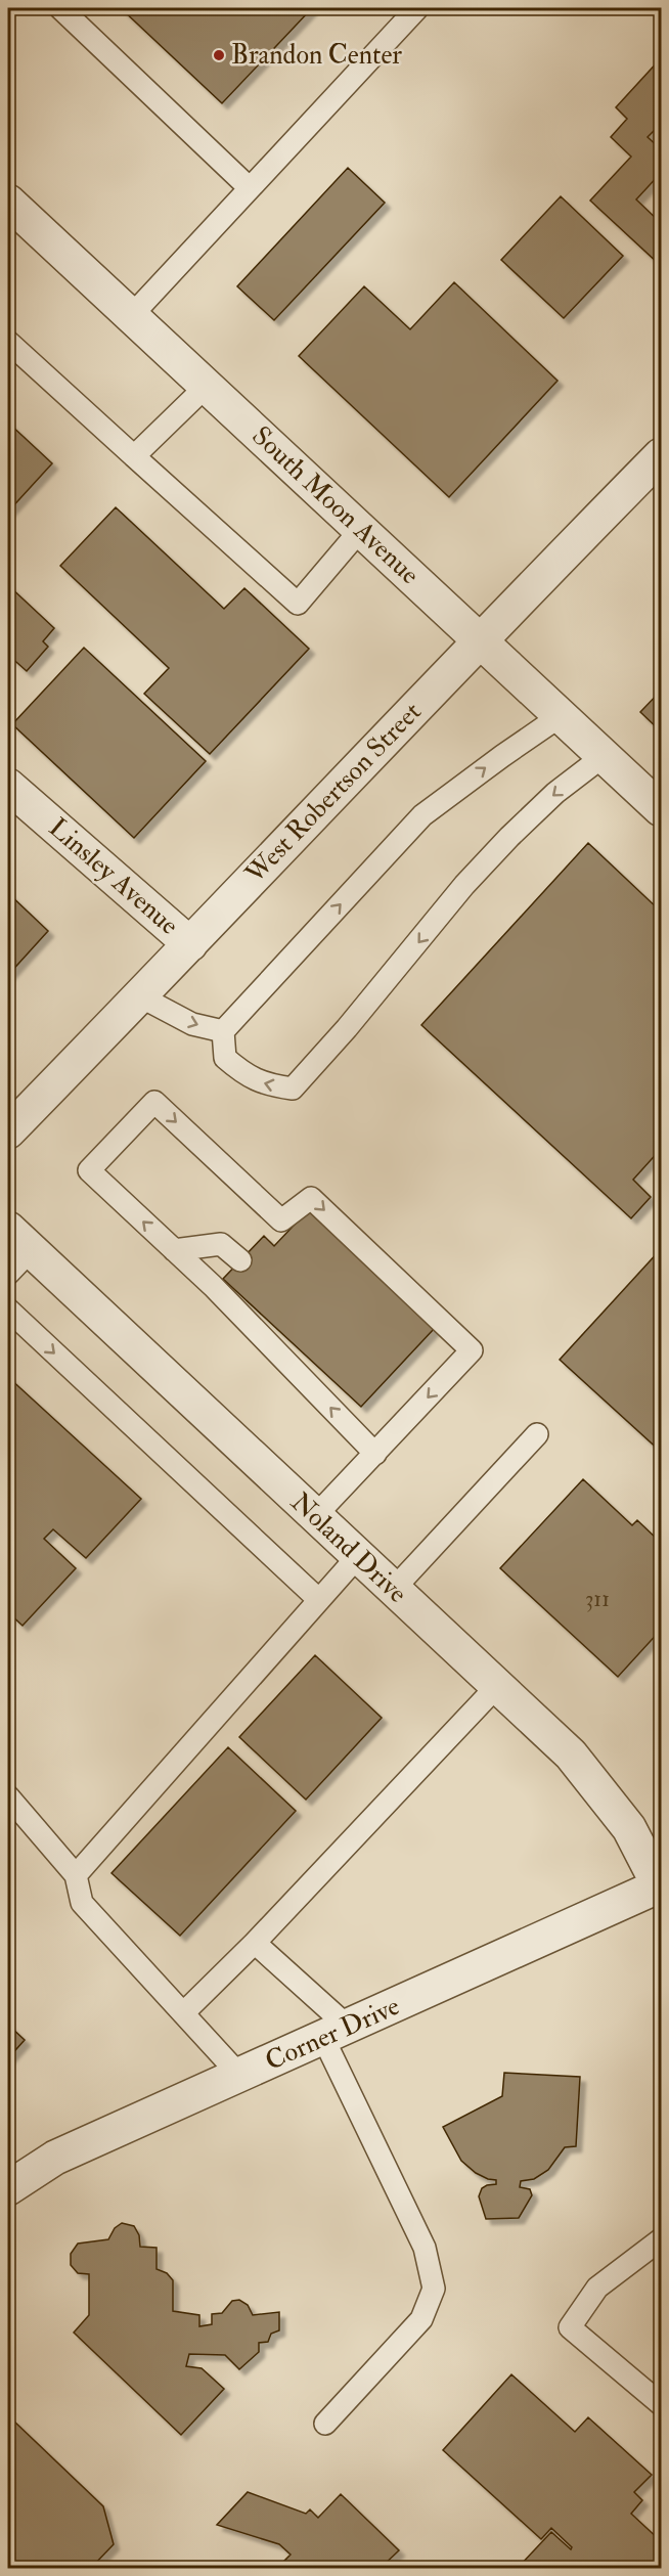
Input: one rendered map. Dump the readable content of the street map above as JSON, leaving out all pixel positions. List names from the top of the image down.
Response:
{
  "streets": {
    "street": [
      "South Moon Avenue",
      "West Robertson Street",
      "Linsley Avenue",
      "Noland Drive",
      "Corner Drive"
    ]
  },
  "crossings": [
    ["South Moon Avenue", "West Robertson Street"],
    ["West Robertson Street", "Linsley Avenue"],
    ["Noland Drive", "Corner Drive"]
  ],
  "places": ["Brandon Center"],
  "house_numbers": ["311"]
}
